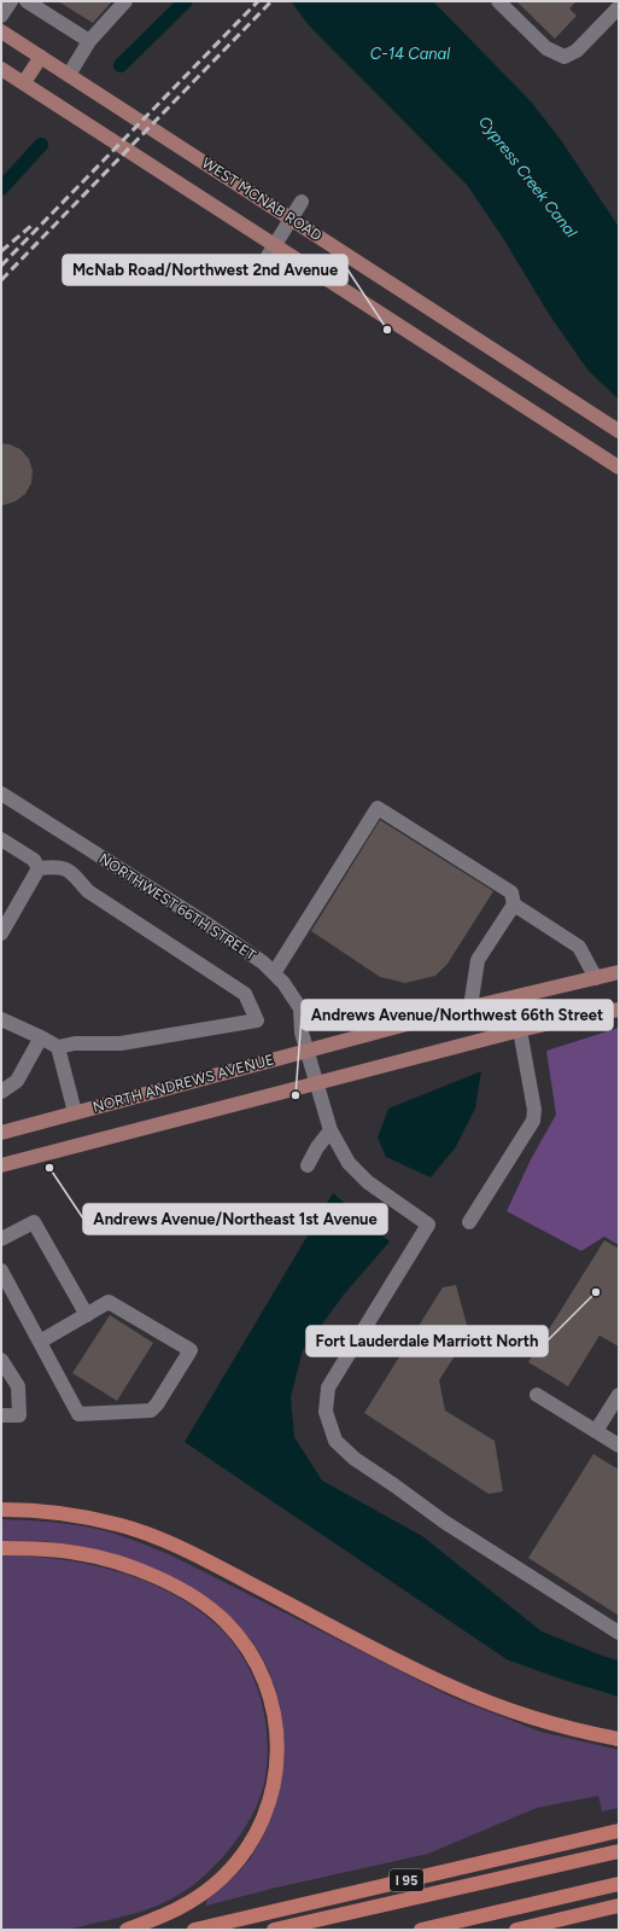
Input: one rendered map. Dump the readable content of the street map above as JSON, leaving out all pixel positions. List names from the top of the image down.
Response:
{
  "streets": {
    "highway": ["I 95"],
    "main road": ["WEST MCNAB ROAD", "NORTH ANDREWS AVENUE"],
    "street": ["NORTHWEST 66TH STREET"]
  },
  "crossings": [
    ["NORTHWEST 66TH STREET", "NORTH ANDREWS AVENUE"]
  ],
  "water": ["C-14 Canal", "Cypress Creek Canal"],
  "places": [
    "McNab Road/Northwest 2nd Avenue",
    "Andrews Avenue/Northwest 66th Street",
    "Andrews Avenue/Northeast 1st Avenue",
    "Fort Lauderdale Marriott North"
  ]
}
